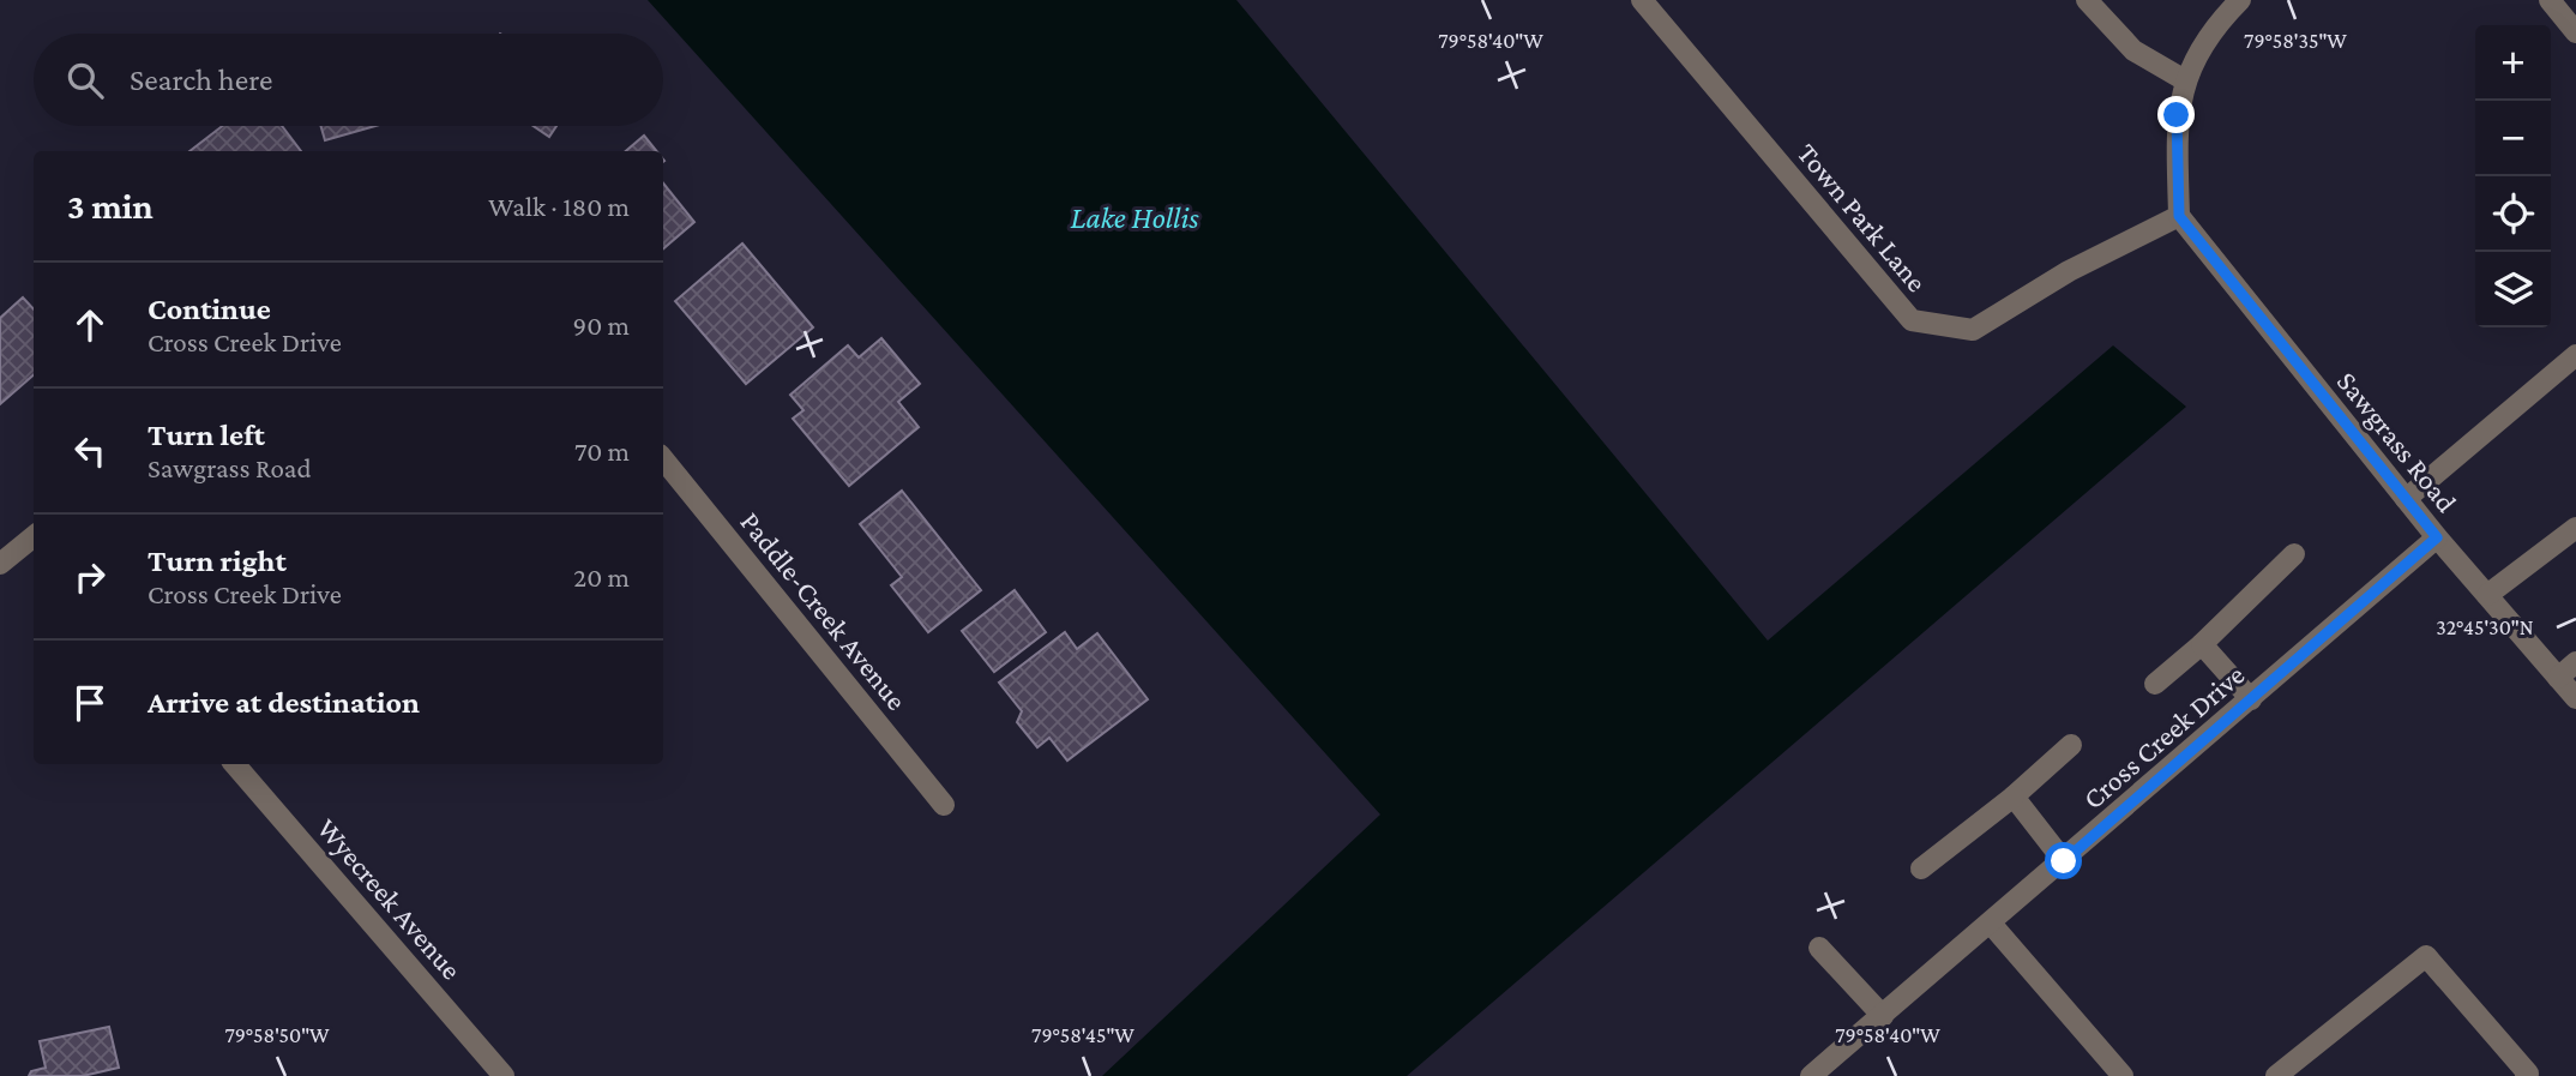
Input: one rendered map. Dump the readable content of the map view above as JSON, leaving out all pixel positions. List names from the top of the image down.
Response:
{
  "streets": {
    "street": [
      "Town Park Lane",
      "Sawgrass Road",
      "Paddle-Creek Avenue",
      "Cross Creek Drive",
      "Wyecreek Avenue"
    ]
  },
  "crossings": [
    ["Town Park Lane", "Sawgrass Road"],
    ["Sawgrass Road", "Cross Creek Drive"]
  ],
  "water": ["Lake Hollis"],
  "page": {
    "map_buttons": ["+", "−"],
    "search": "Search here",
    "heading": ["3 min", "Walk · 180 m"],
    "list": [
      ["Continue", "Cross Creek Drive", "90 m"],
      ["Turn left", "Sawgrass Road", "70 m"],
      ["Turn right", "Cross Creek Drive", "20 m"],
      "Arrive at destination"
    ]
  },
  "coordinates": [
    "79°58'40\"W",
    "79°58'35\"W",
    "32°45'30\"N",
    "79°58'50\"W",
    "79°58'45\"W"
  ]
}
